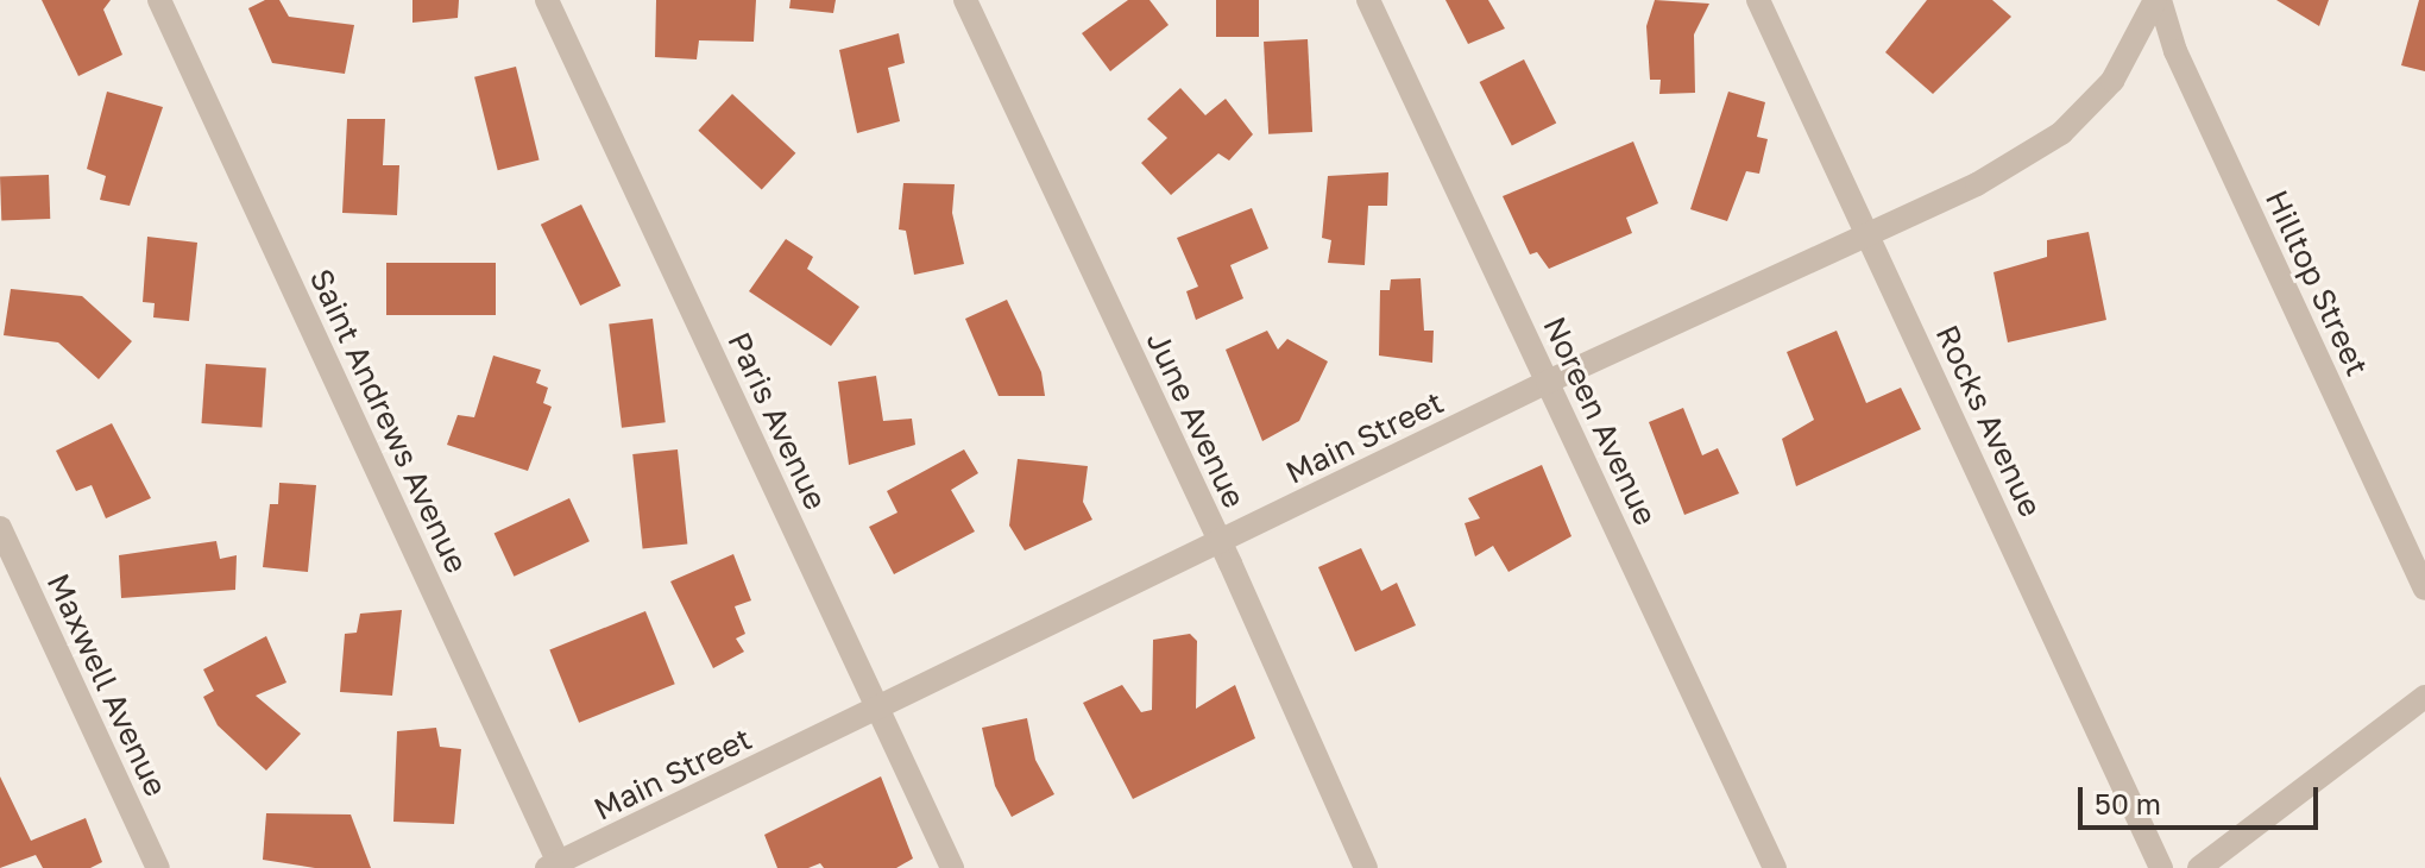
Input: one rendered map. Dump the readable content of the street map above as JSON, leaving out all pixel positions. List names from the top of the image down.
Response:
{
  "streets": {
    "street": [
      "Hilltop Street",
      "June Avenue",
      "Saint Andrews Avenue",
      "Paris Avenue",
      "Noreen Avenue",
      "Rocks Avenue",
      "Main Street",
      "Maxwell Avenue"
    ]
  },
  "crossings": [
    ["Hilltop Street", "Main Street"],
    ["June Avenue", "Main Street"],
    ["Saint Andrews Avenue", "Main Street"],
    ["Paris Avenue", "Main Street"],
    ["Noreen Avenue", "Main Street"],
    ["Rocks Avenue", "Main Street"]
  ],
  "scale_bar": "50 m"
}
